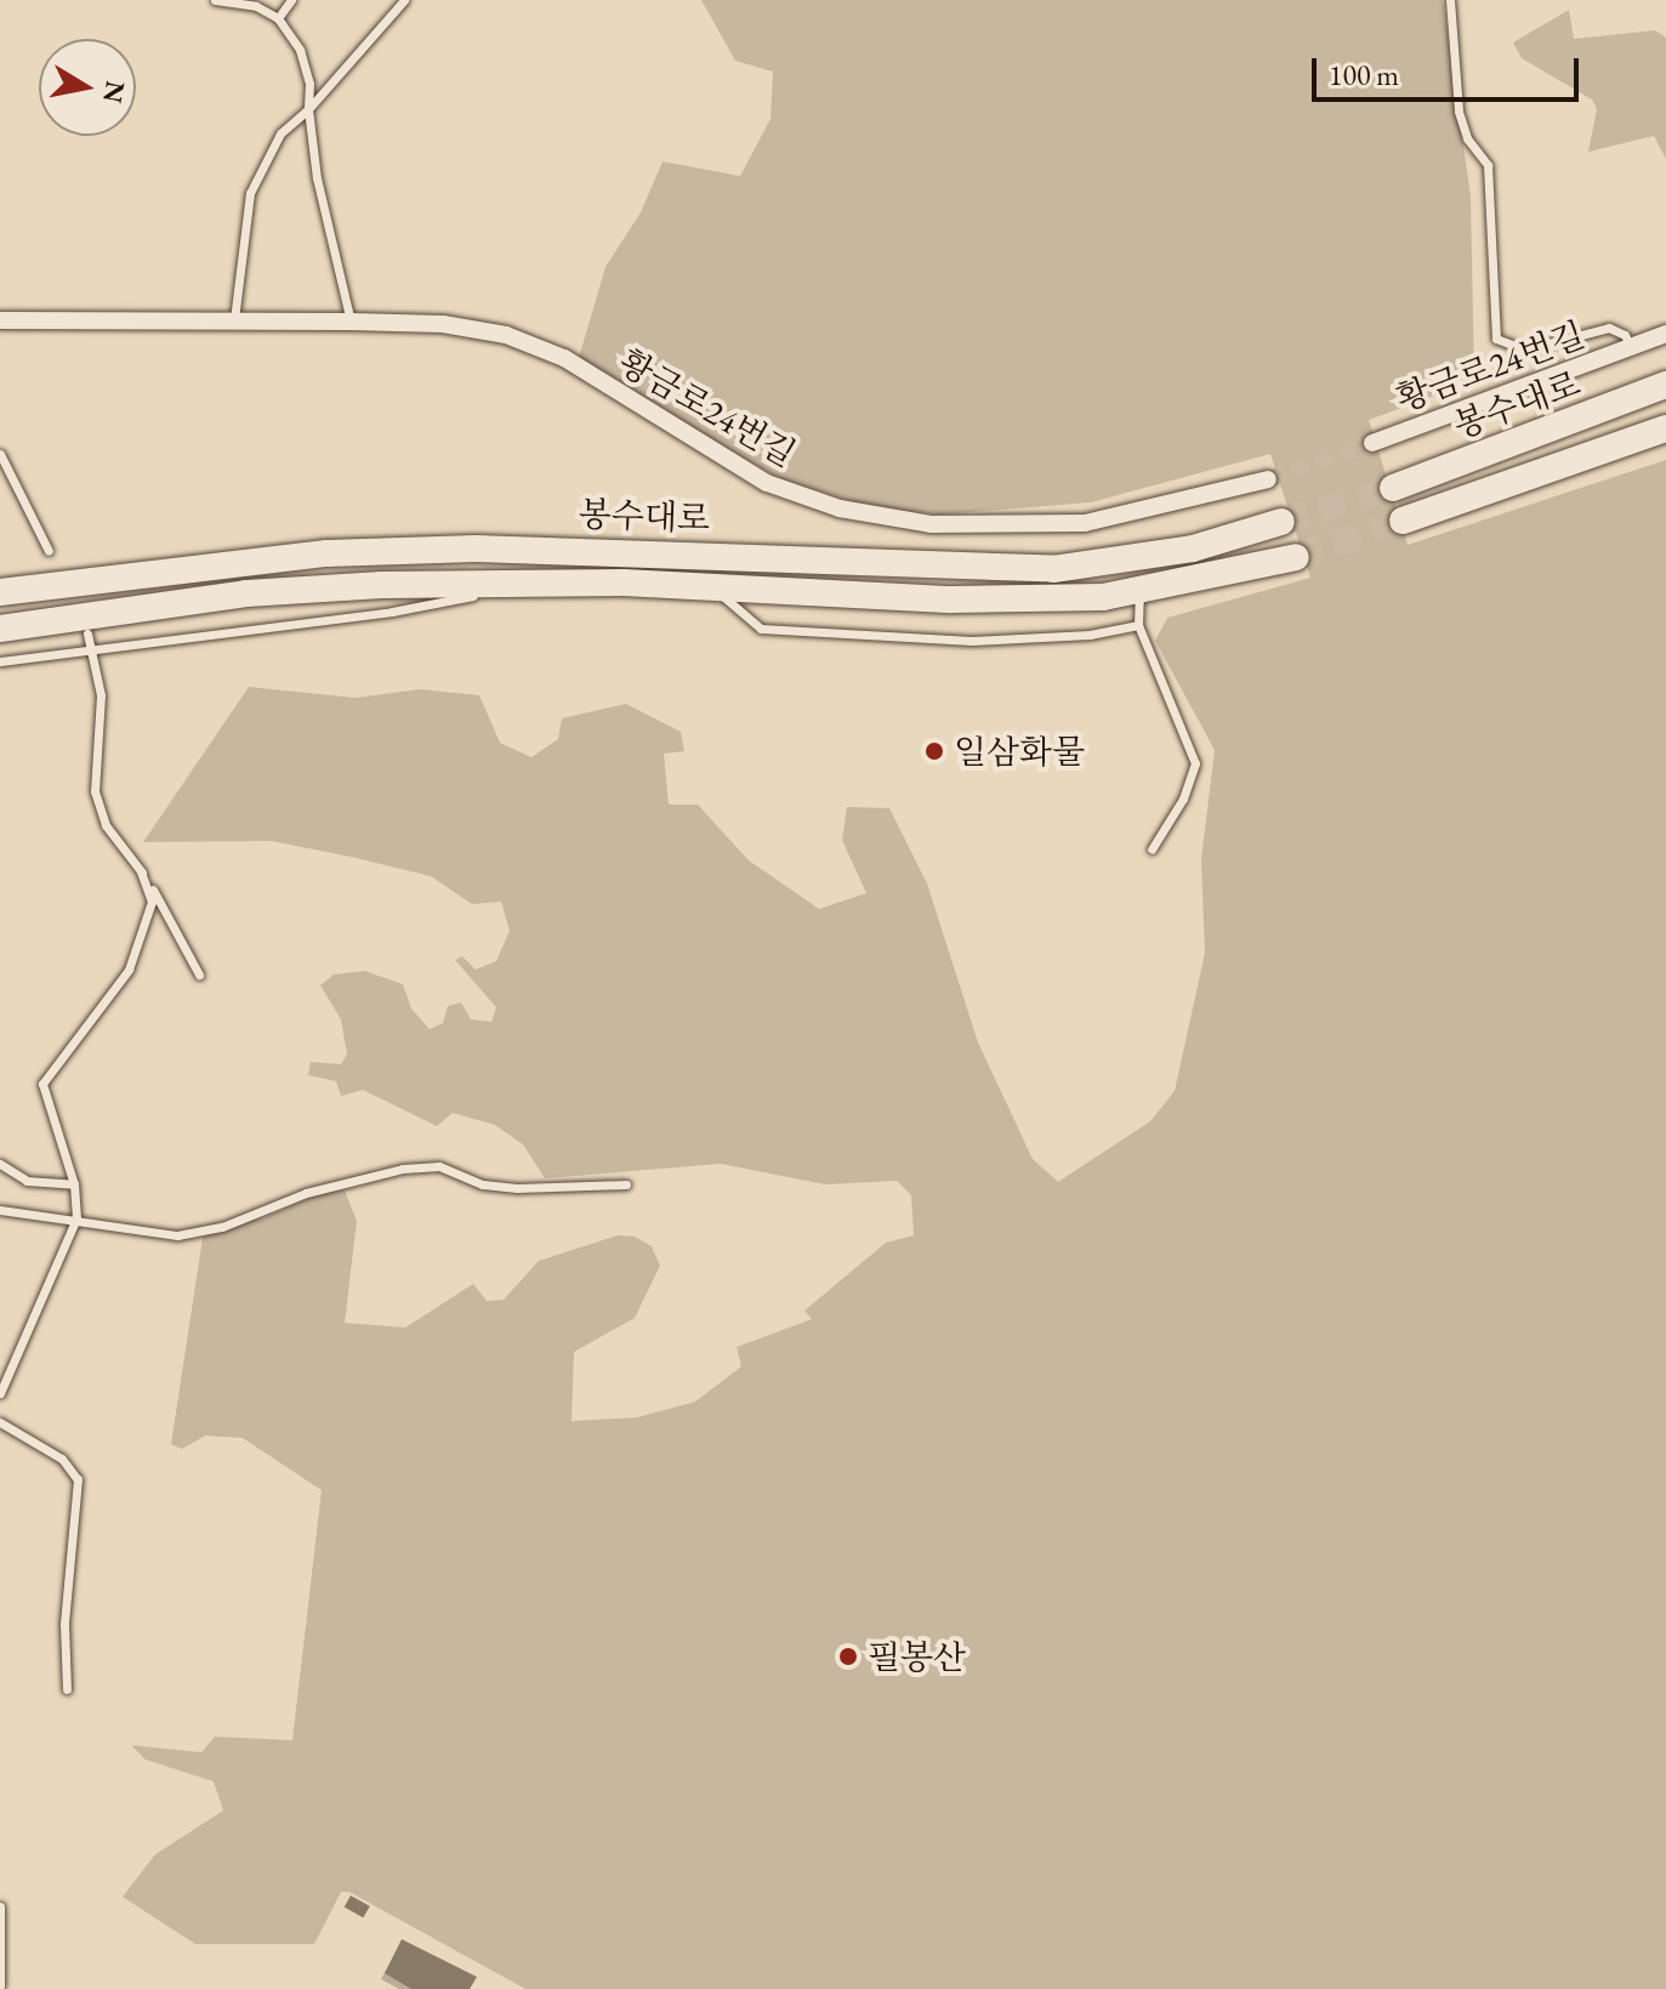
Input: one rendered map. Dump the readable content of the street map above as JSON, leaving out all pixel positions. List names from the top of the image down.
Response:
{
  "streets": {
    "main road": ["봉수대로"],
    "street": ["황금로24번길"]
  },
  "places": ["일삼화물", "필봉산"],
  "scale_bar": "100 m",
  "north": "right"
}
